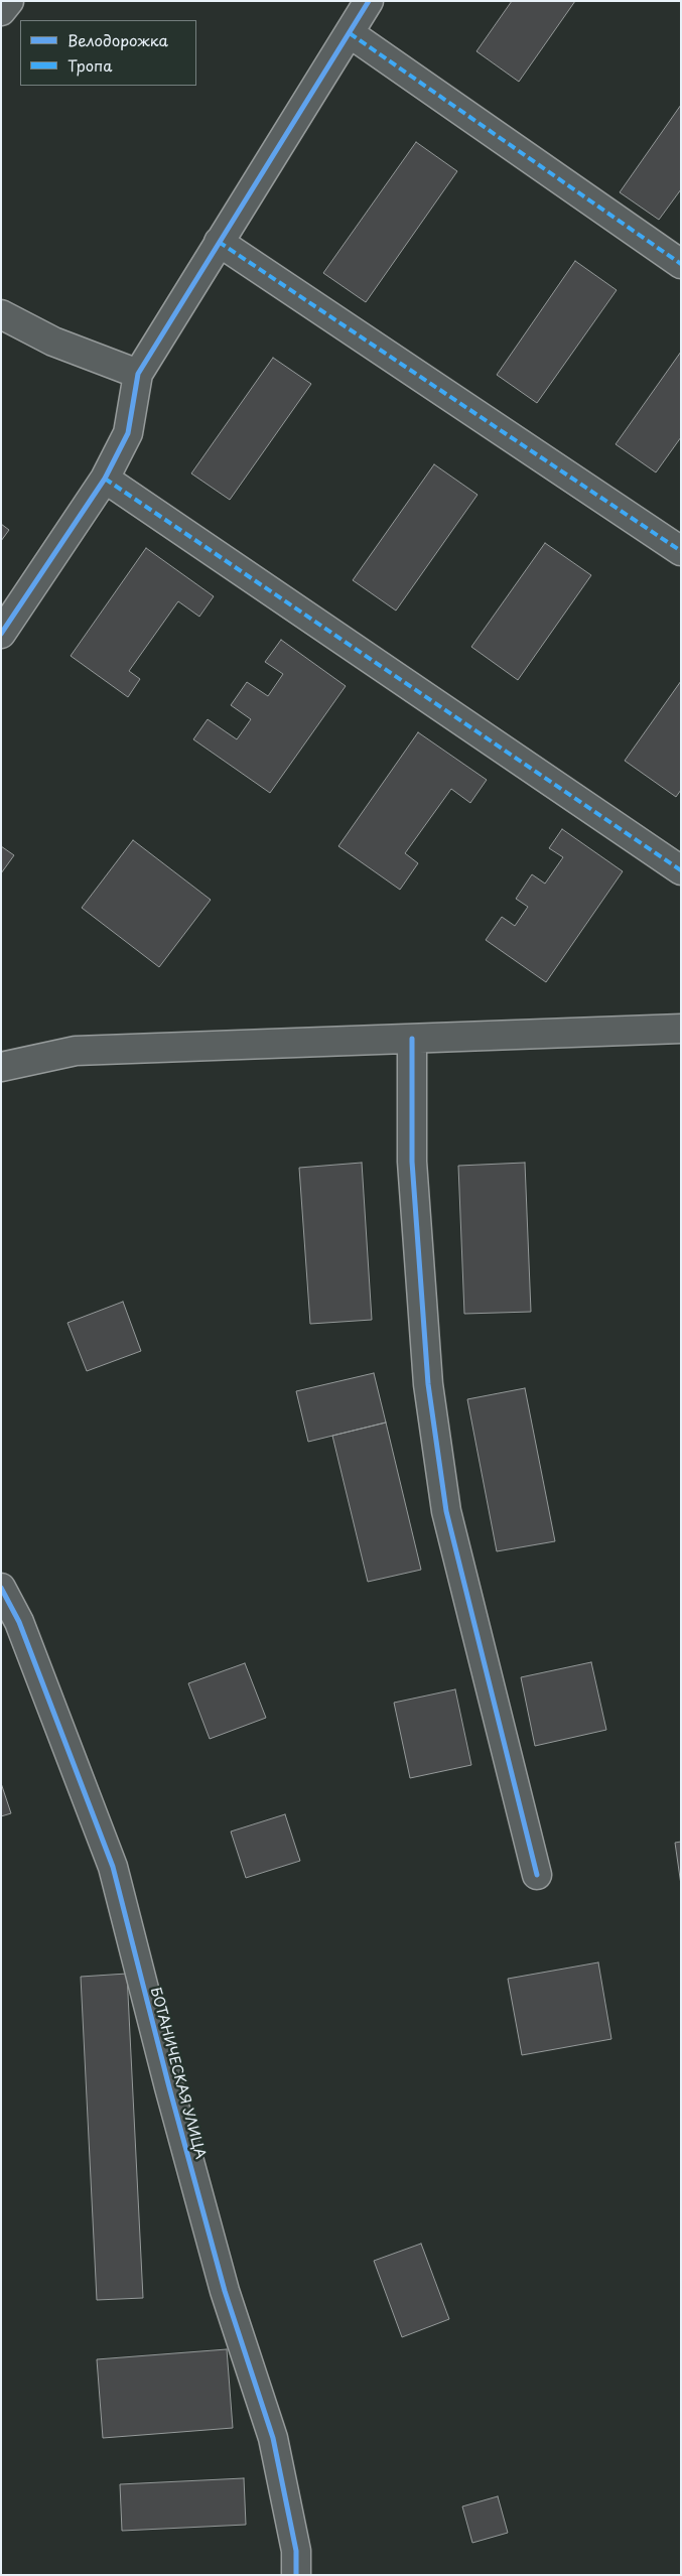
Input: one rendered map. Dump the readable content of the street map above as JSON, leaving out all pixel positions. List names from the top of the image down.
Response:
{
  "streets": {
    "street": ["БОТАНИЧЕСКАЯ УЛИЦА"]
  },
  "legend": ["Велодорожка", "Тропа"]
}
